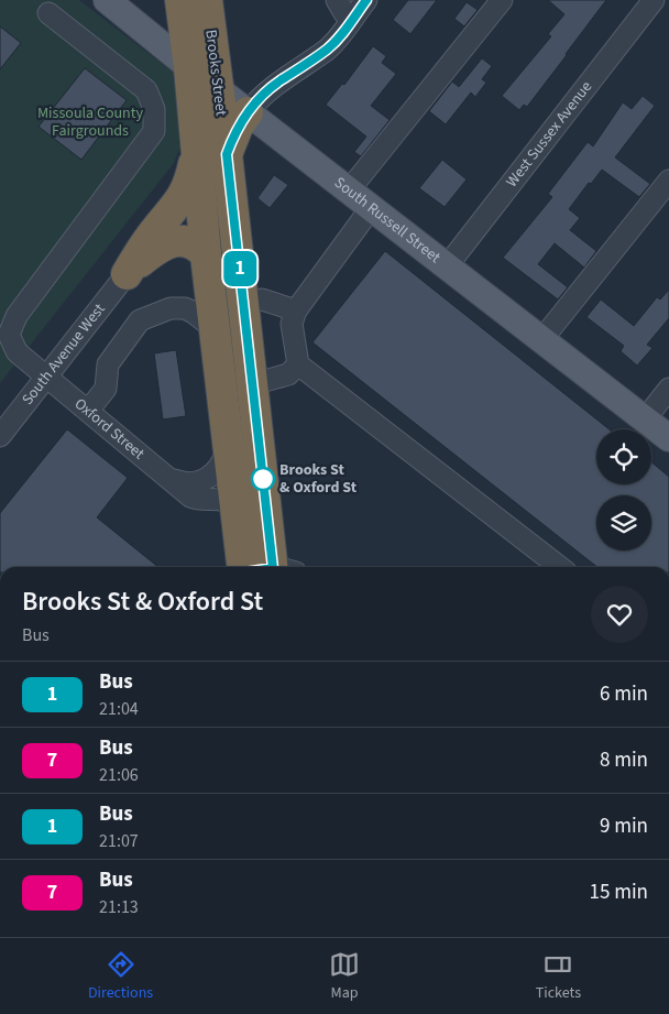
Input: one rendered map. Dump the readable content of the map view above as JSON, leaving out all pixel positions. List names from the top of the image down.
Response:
{
  "streets": {
    "highway": ["Brooks Street"],
    "main road": ["South Russell Street"],
    "street": ["West Sussex Avenue", "South Avenue West", "Oxford Street"]
  },
  "crossings": [
    ["Brooks Street", "South Russell Street"],
    ["Brooks Street", "Oxford Street"],
    ["West Sussex Avenue", "South Russell Street"],
    ["South Avenue West", "Oxford Street"]
  ],
  "parks": ["Missoula County Fairgrounds"],
  "places": ["Brooks St & Oxford St"],
  "lines": ["bus line 1"],
  "page": {
    "on_map": "1",
    "heading": ["Brooks St & Oxford St", "Bus"],
    "list": [
      {
        "mark": "1",
        "name": "Bus",
        "note": "21:04",
        "value": "6 min"
      },
      {
        "mark": "7",
        "name": "Bus",
        "note": "21:06",
        "value": "8 min"
      },
      {
        "mark": "1",
        "name": "Bus",
        "note": "21:07",
        "value": "9 min"
      },
      {
        "mark": "7",
        "name": "Bus",
        "note": "21:13",
        "value": "15 min"
      }
    ],
    "tabs": ["Directions", "Map", "Tickets"]
  }
}
